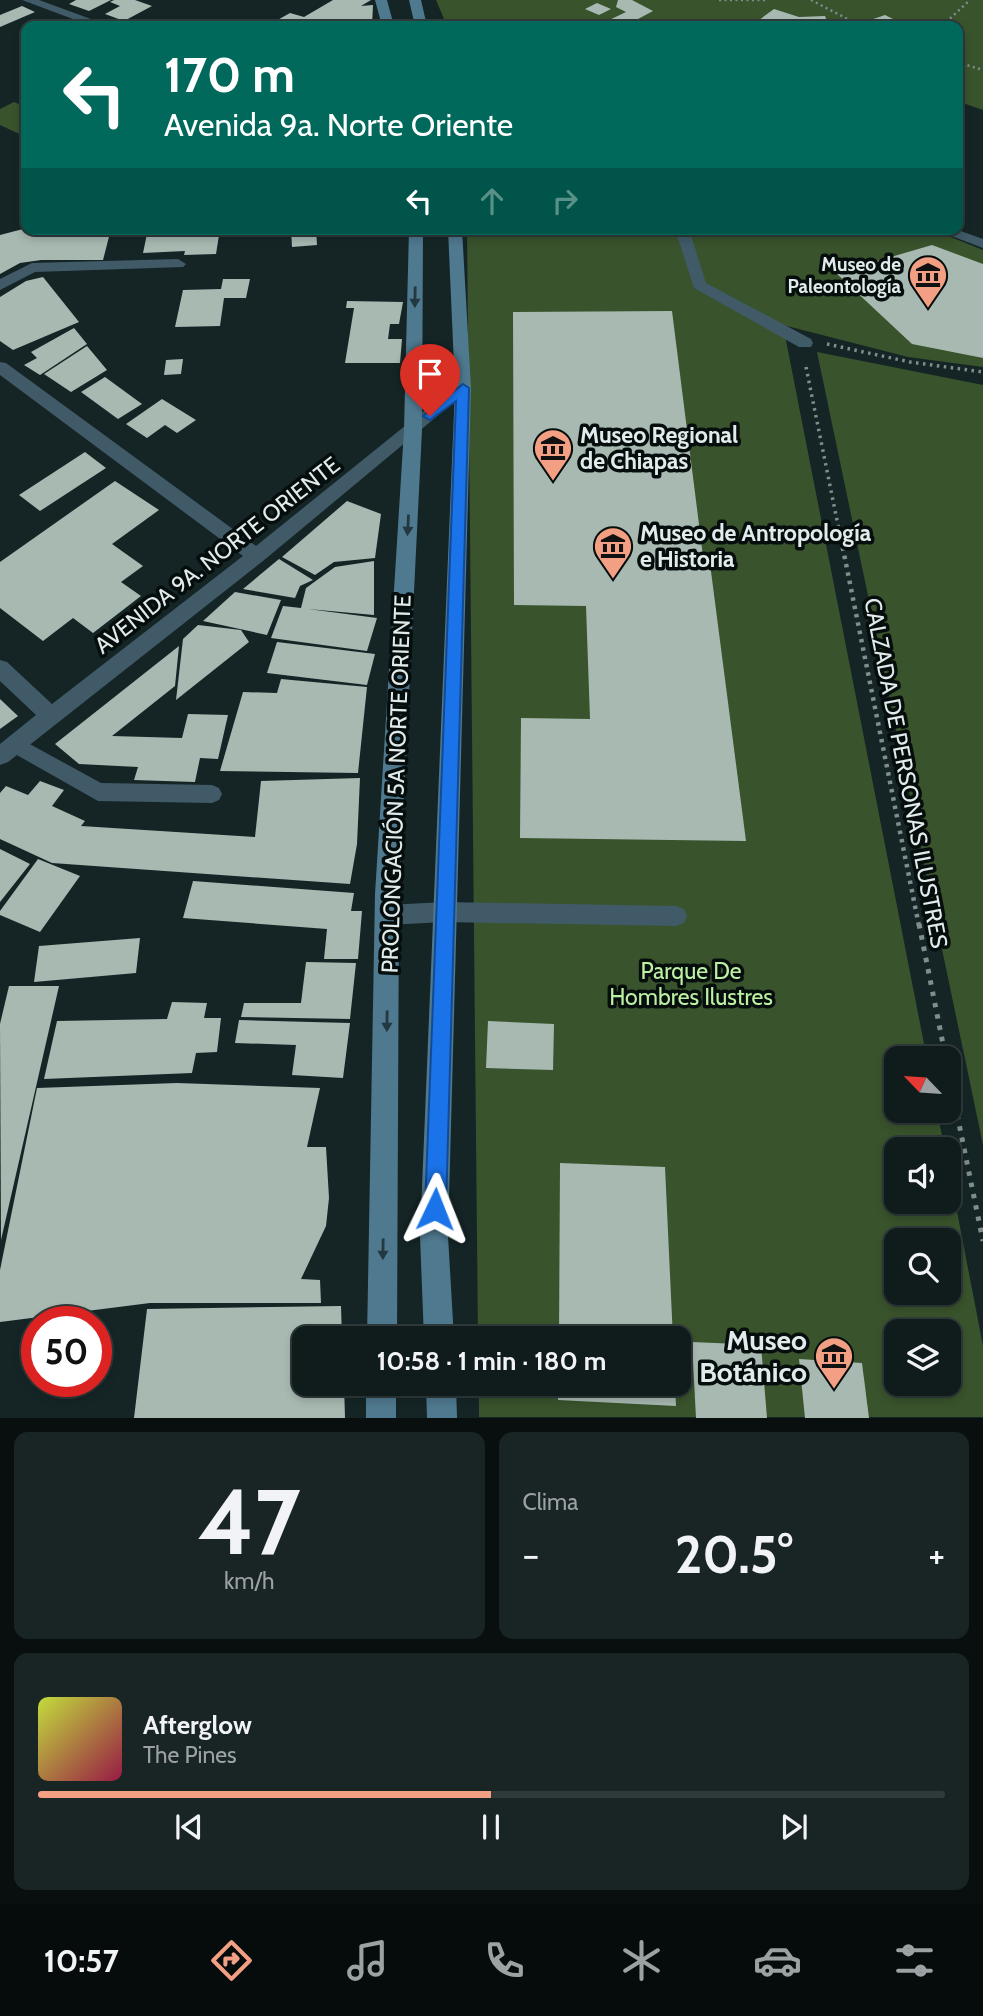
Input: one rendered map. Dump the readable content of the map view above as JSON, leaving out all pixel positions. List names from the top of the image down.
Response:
{
  "streets": {
    "main road": ["PROLONGACIÓN 5A NORTE ORIENTE"],
    "street": ["AVENIDA 9A. NORTE ORIENTE"],
    "path": ["CALZADA DE PERSONAS ILUSTRES"]
  },
  "crossings": [
    ["AVENIDA 9A. NORTE ORIENTE", "PROLONGACIÓN 5A NORTE ORIENTE"]
  ],
  "parks": ["Parque De Hombres Ilustres"],
  "places": {
    "museum": [
      "Museo de Paleontología",
      "Museo Regional de Chiapas",
      "Museo de Antropología e Historia",
      "Museo Botánico"
    ]
  },
  "north": "top left",
  "page": {
    "turn": ["170 m", "Avenida 9a. Norte Oriente"],
    "limit": "50",
    "trip": "10:58 · 1 min · 180 m",
    "tile": [
      ["47", "km/h"],
      "Clima"
    ],
    "heat": ["−", "20.5°", "+"],
    "song": ["Afterglow", "The Pines"],
    "tabs": "10:57"
  }
}
